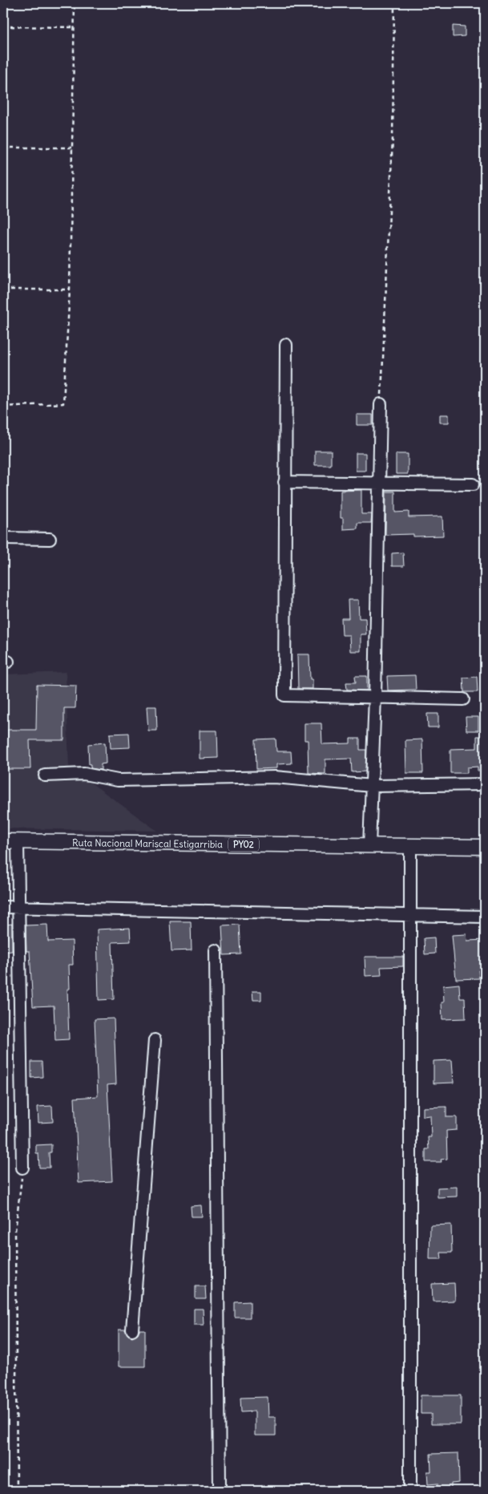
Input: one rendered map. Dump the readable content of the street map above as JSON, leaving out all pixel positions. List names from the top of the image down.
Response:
{
  "streets": {
    "main road": ["Ruta Nacional Mariscal Estigarribia", "PY02"]
  }
}
